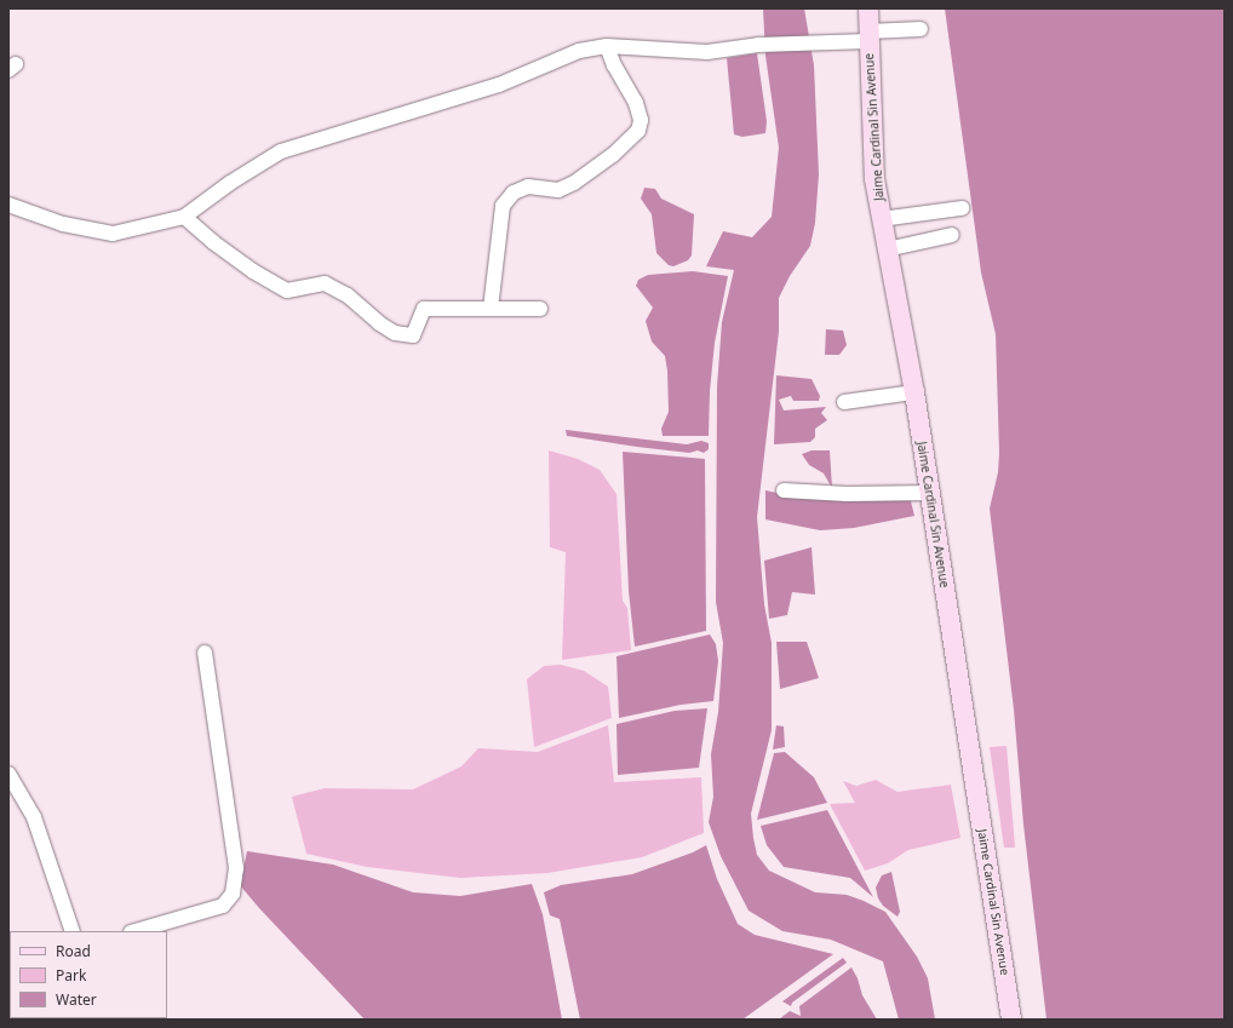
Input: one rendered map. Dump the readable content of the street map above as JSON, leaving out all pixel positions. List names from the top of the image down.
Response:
{
  "streets": {
    "main road": ["Jaime Cardinal Sin Avenue"]
  },
  "legend": ["Road", "Park", "Water"]
}
